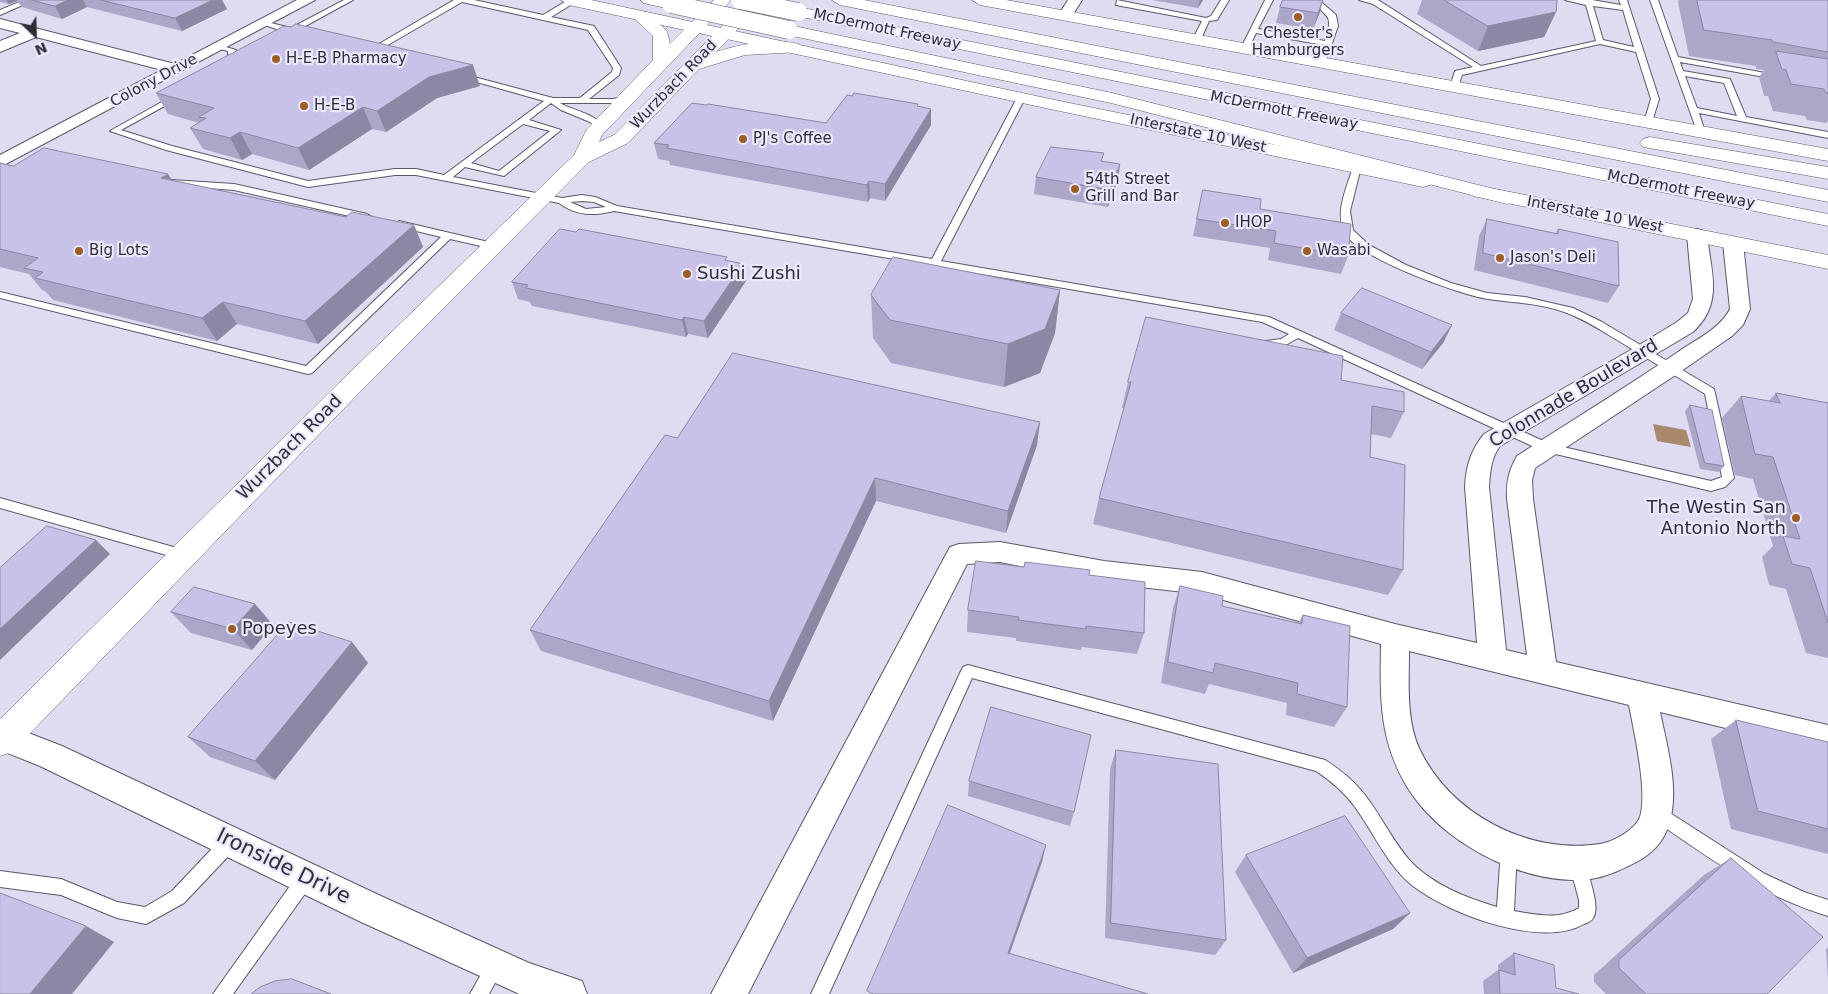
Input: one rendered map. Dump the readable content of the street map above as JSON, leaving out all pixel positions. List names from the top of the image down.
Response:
{
  "streets": {
    "main road": ["McDermott Freeway", "Wurzbach Road", "Interstate 10 West"],
    "street": ["Colony Drive", "Colonnade Boulevard", "Ironside Drive"]
  },
  "crossings": [
    ["Wurzbach Road", "Interstate 10 West"],
    ["Wurzbach Road", "Ironside Drive"],
    ["Interstate 10 West", "Colonnade Boulevard"]
  ],
  "places": [
    "Chester's Hamburgers",
    "H-E-B Pharmacy",
    "H-E-B",
    "PJ's Coffee",
    "54th Street Grill and Bar",
    "IHOP",
    "Big Lots",
    "Wasabi",
    "Jason's Deli",
    "Sushi Zushi",
    "The Westin San Antonio North",
    "Popeyes"
  ],
  "north": "bottom right"
}
